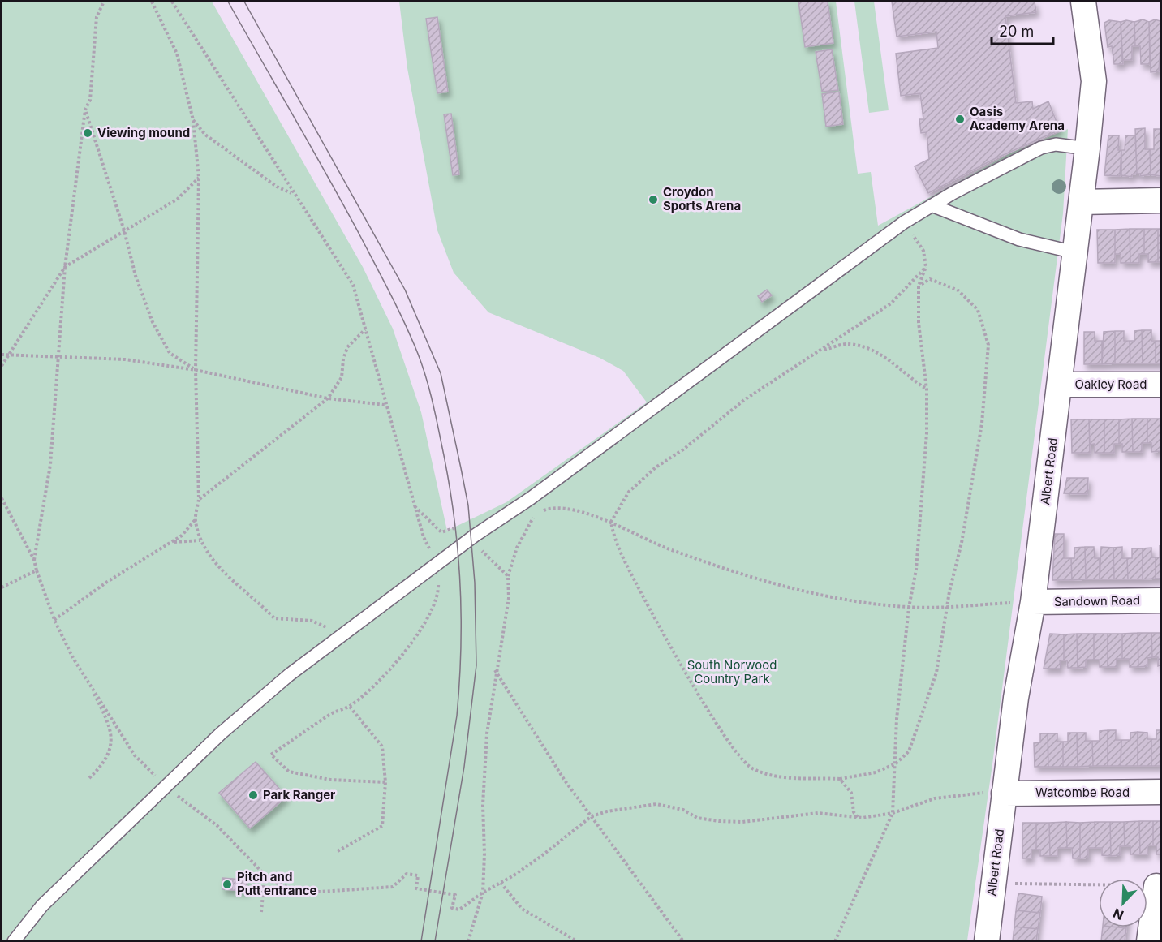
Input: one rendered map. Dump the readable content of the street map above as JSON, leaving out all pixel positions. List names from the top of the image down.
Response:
{
  "streets": {
    "street": [
      "Oakley Road",
      "Albert Road",
      "Sandown Road",
      "Watcombe Road"
    ]
  },
  "crossings": [
    ["Oakley Road", "Albert Road"],
    ["Albert Road", "Sandown Road"],
    ["Albert Road", "Watcombe Road"]
  ],
  "parks": ["South Norwood Country Park"],
  "places": [
    "Oasis Academy Arena",
    "Viewing mound",
    "Croydon Sports Arena",
    "Park Ranger",
    "Pitch and Putt entrance"
  ],
  "scale_bar": "20 m",
  "north": "bottom left"
}
